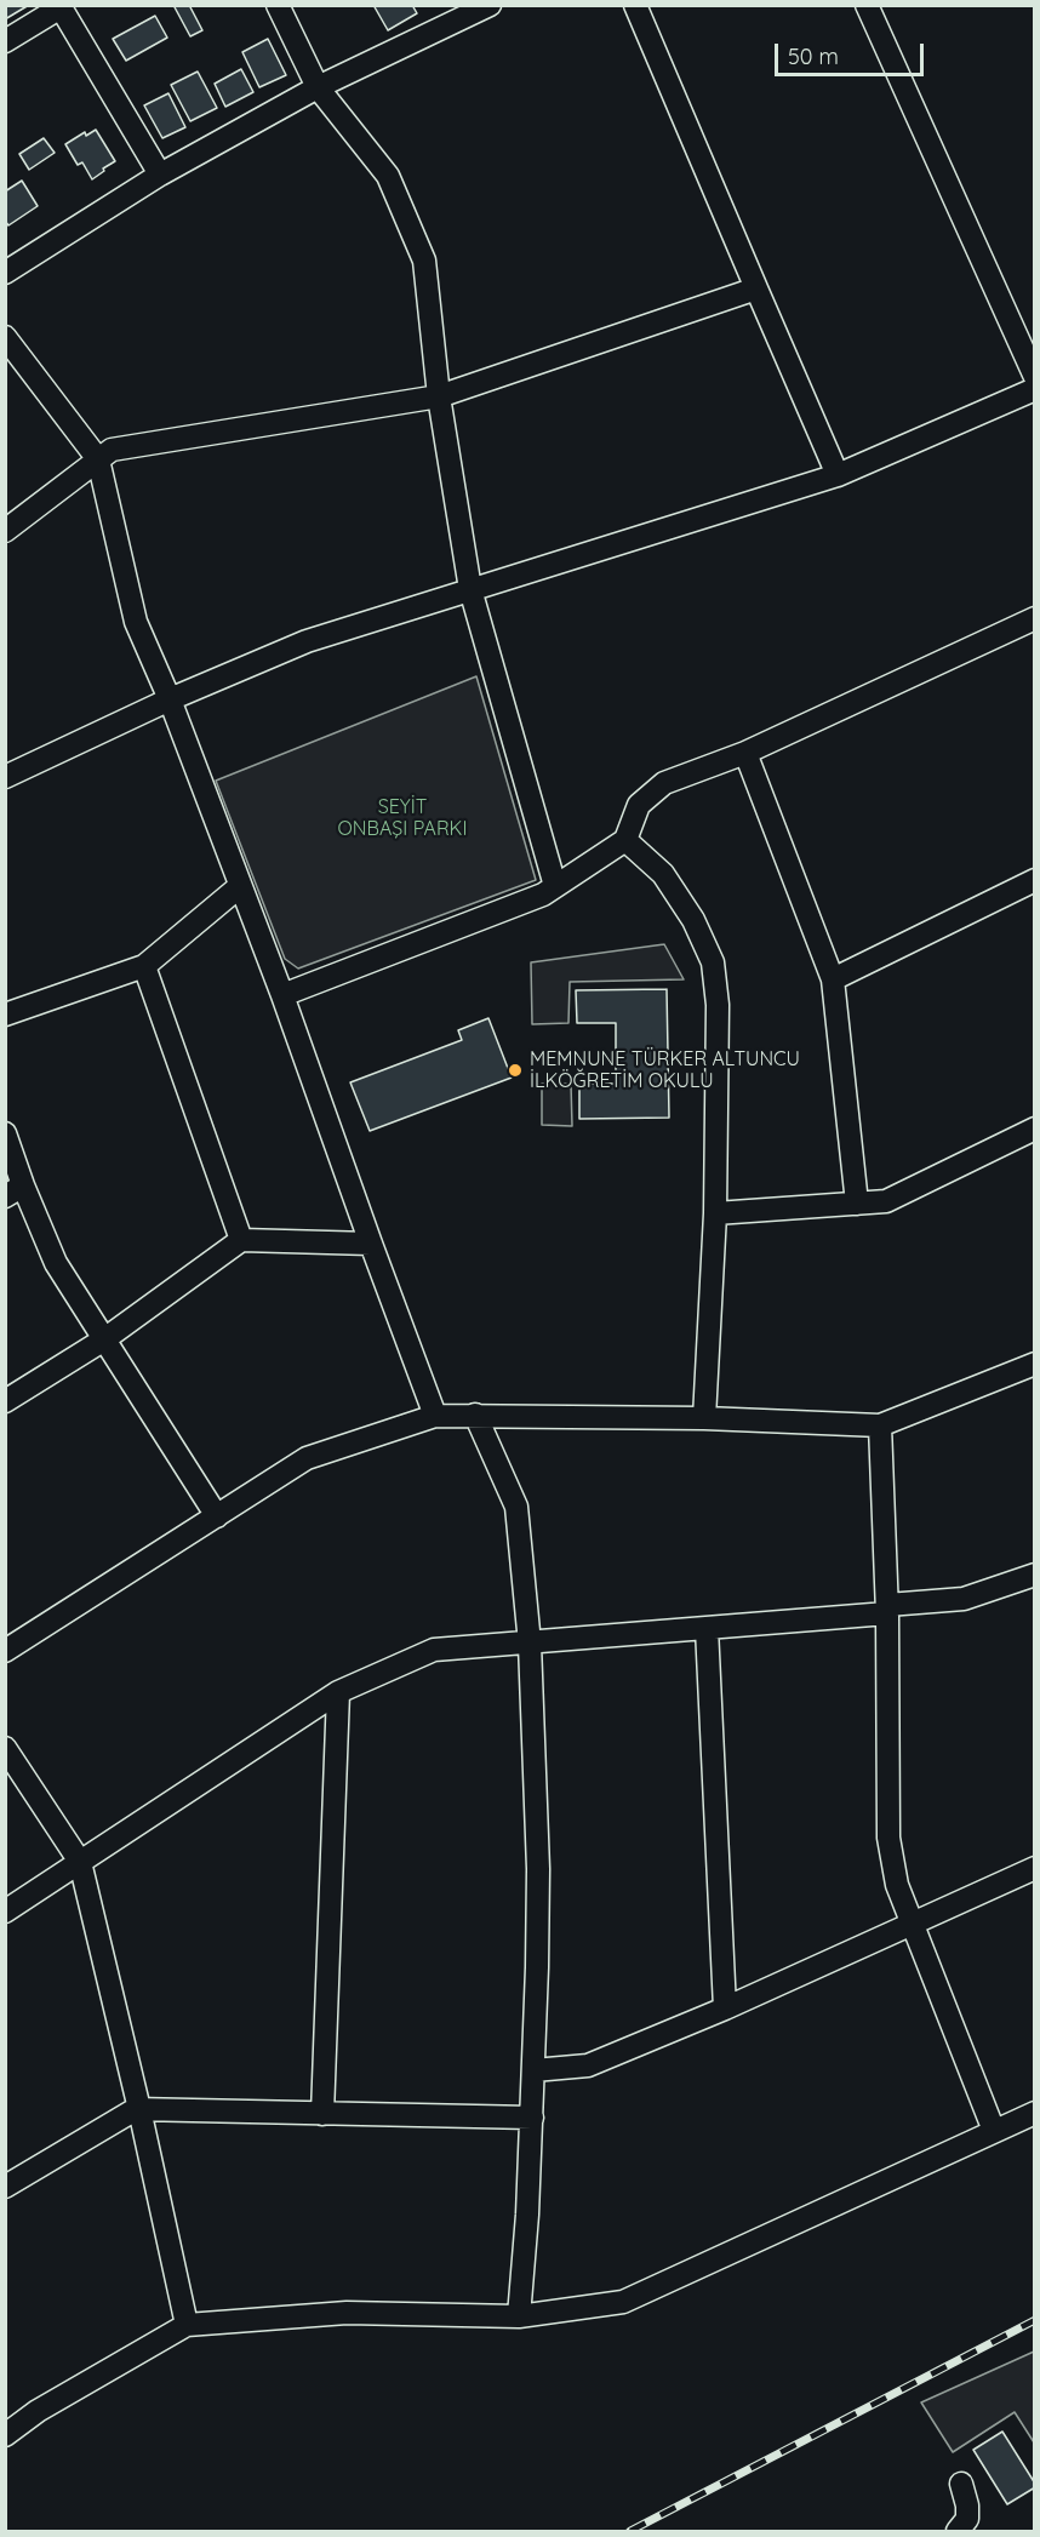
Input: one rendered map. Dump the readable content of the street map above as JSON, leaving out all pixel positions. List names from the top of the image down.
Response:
{
  "parks": ["SEYİT ONBAŞI PARKI"],
  "places": ["MEMNUNE TÜRKER ALTUNCU İLKÖĞRETİM OKULU"],
  "scale_bar": "50 m"
}
